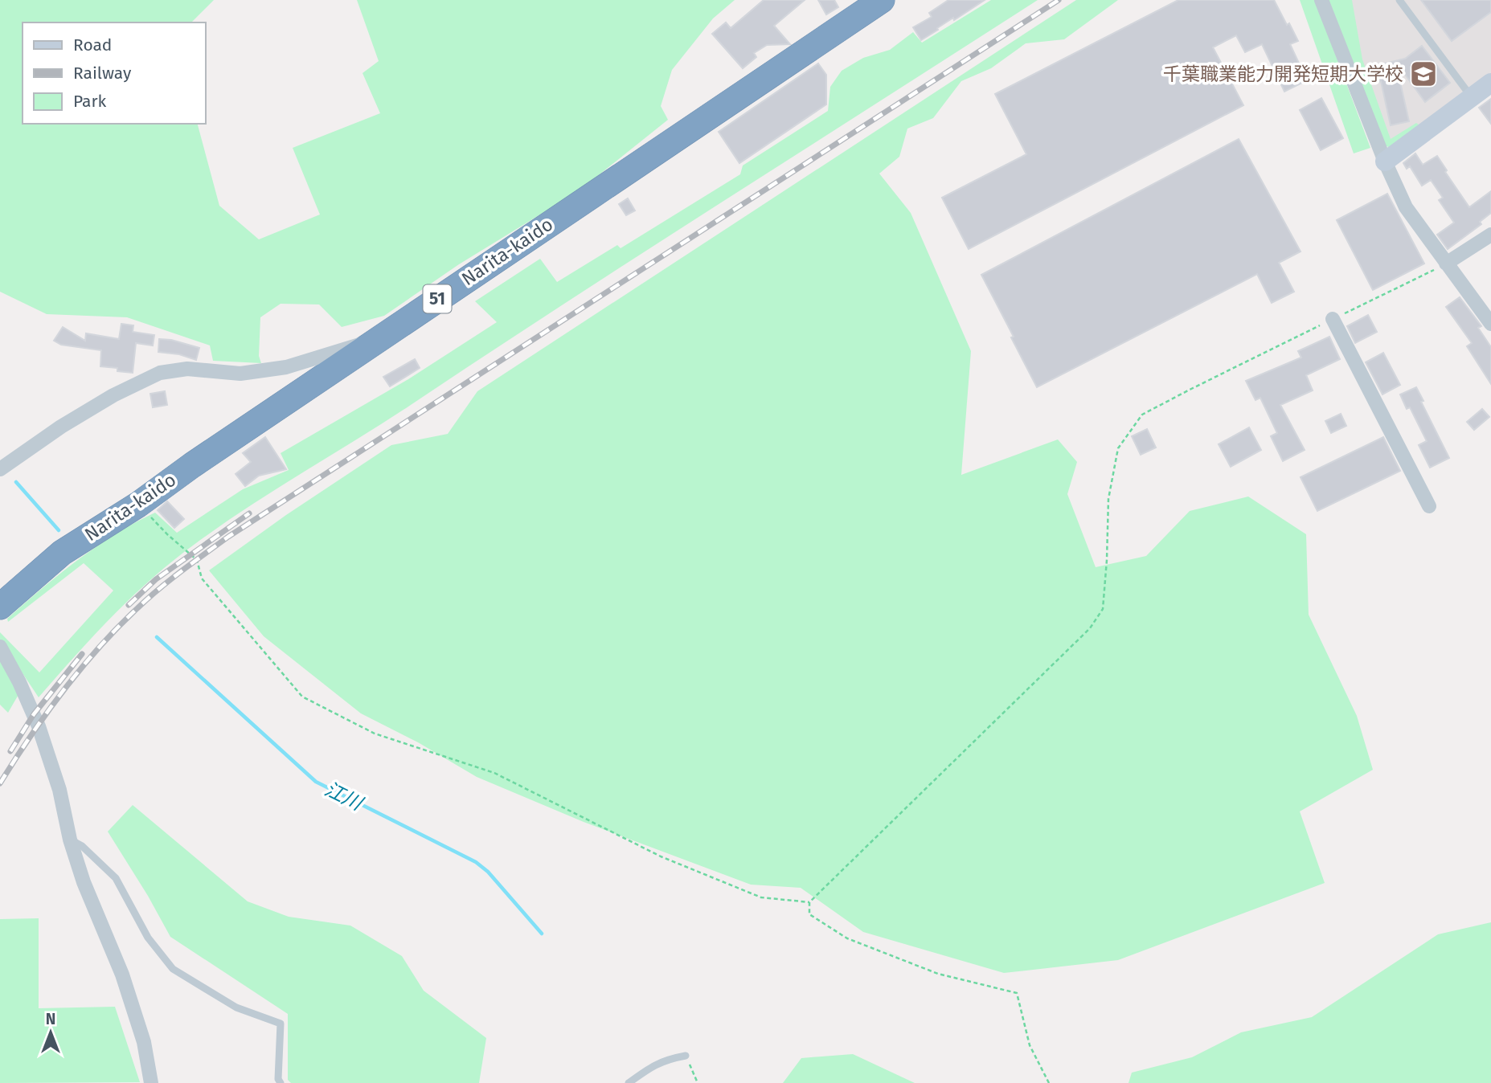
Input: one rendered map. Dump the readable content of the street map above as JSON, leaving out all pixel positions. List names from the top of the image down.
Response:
{
  "streets": {
    "highway": ["Narita-kaido", "51"]
  },
  "water": ["江川"],
  "places": {
    "school or university": ["千葉職業能力開発短期大学校"]
  },
  "legend": ["Road", "Railway", "Park"],
  "north": "top"
}
